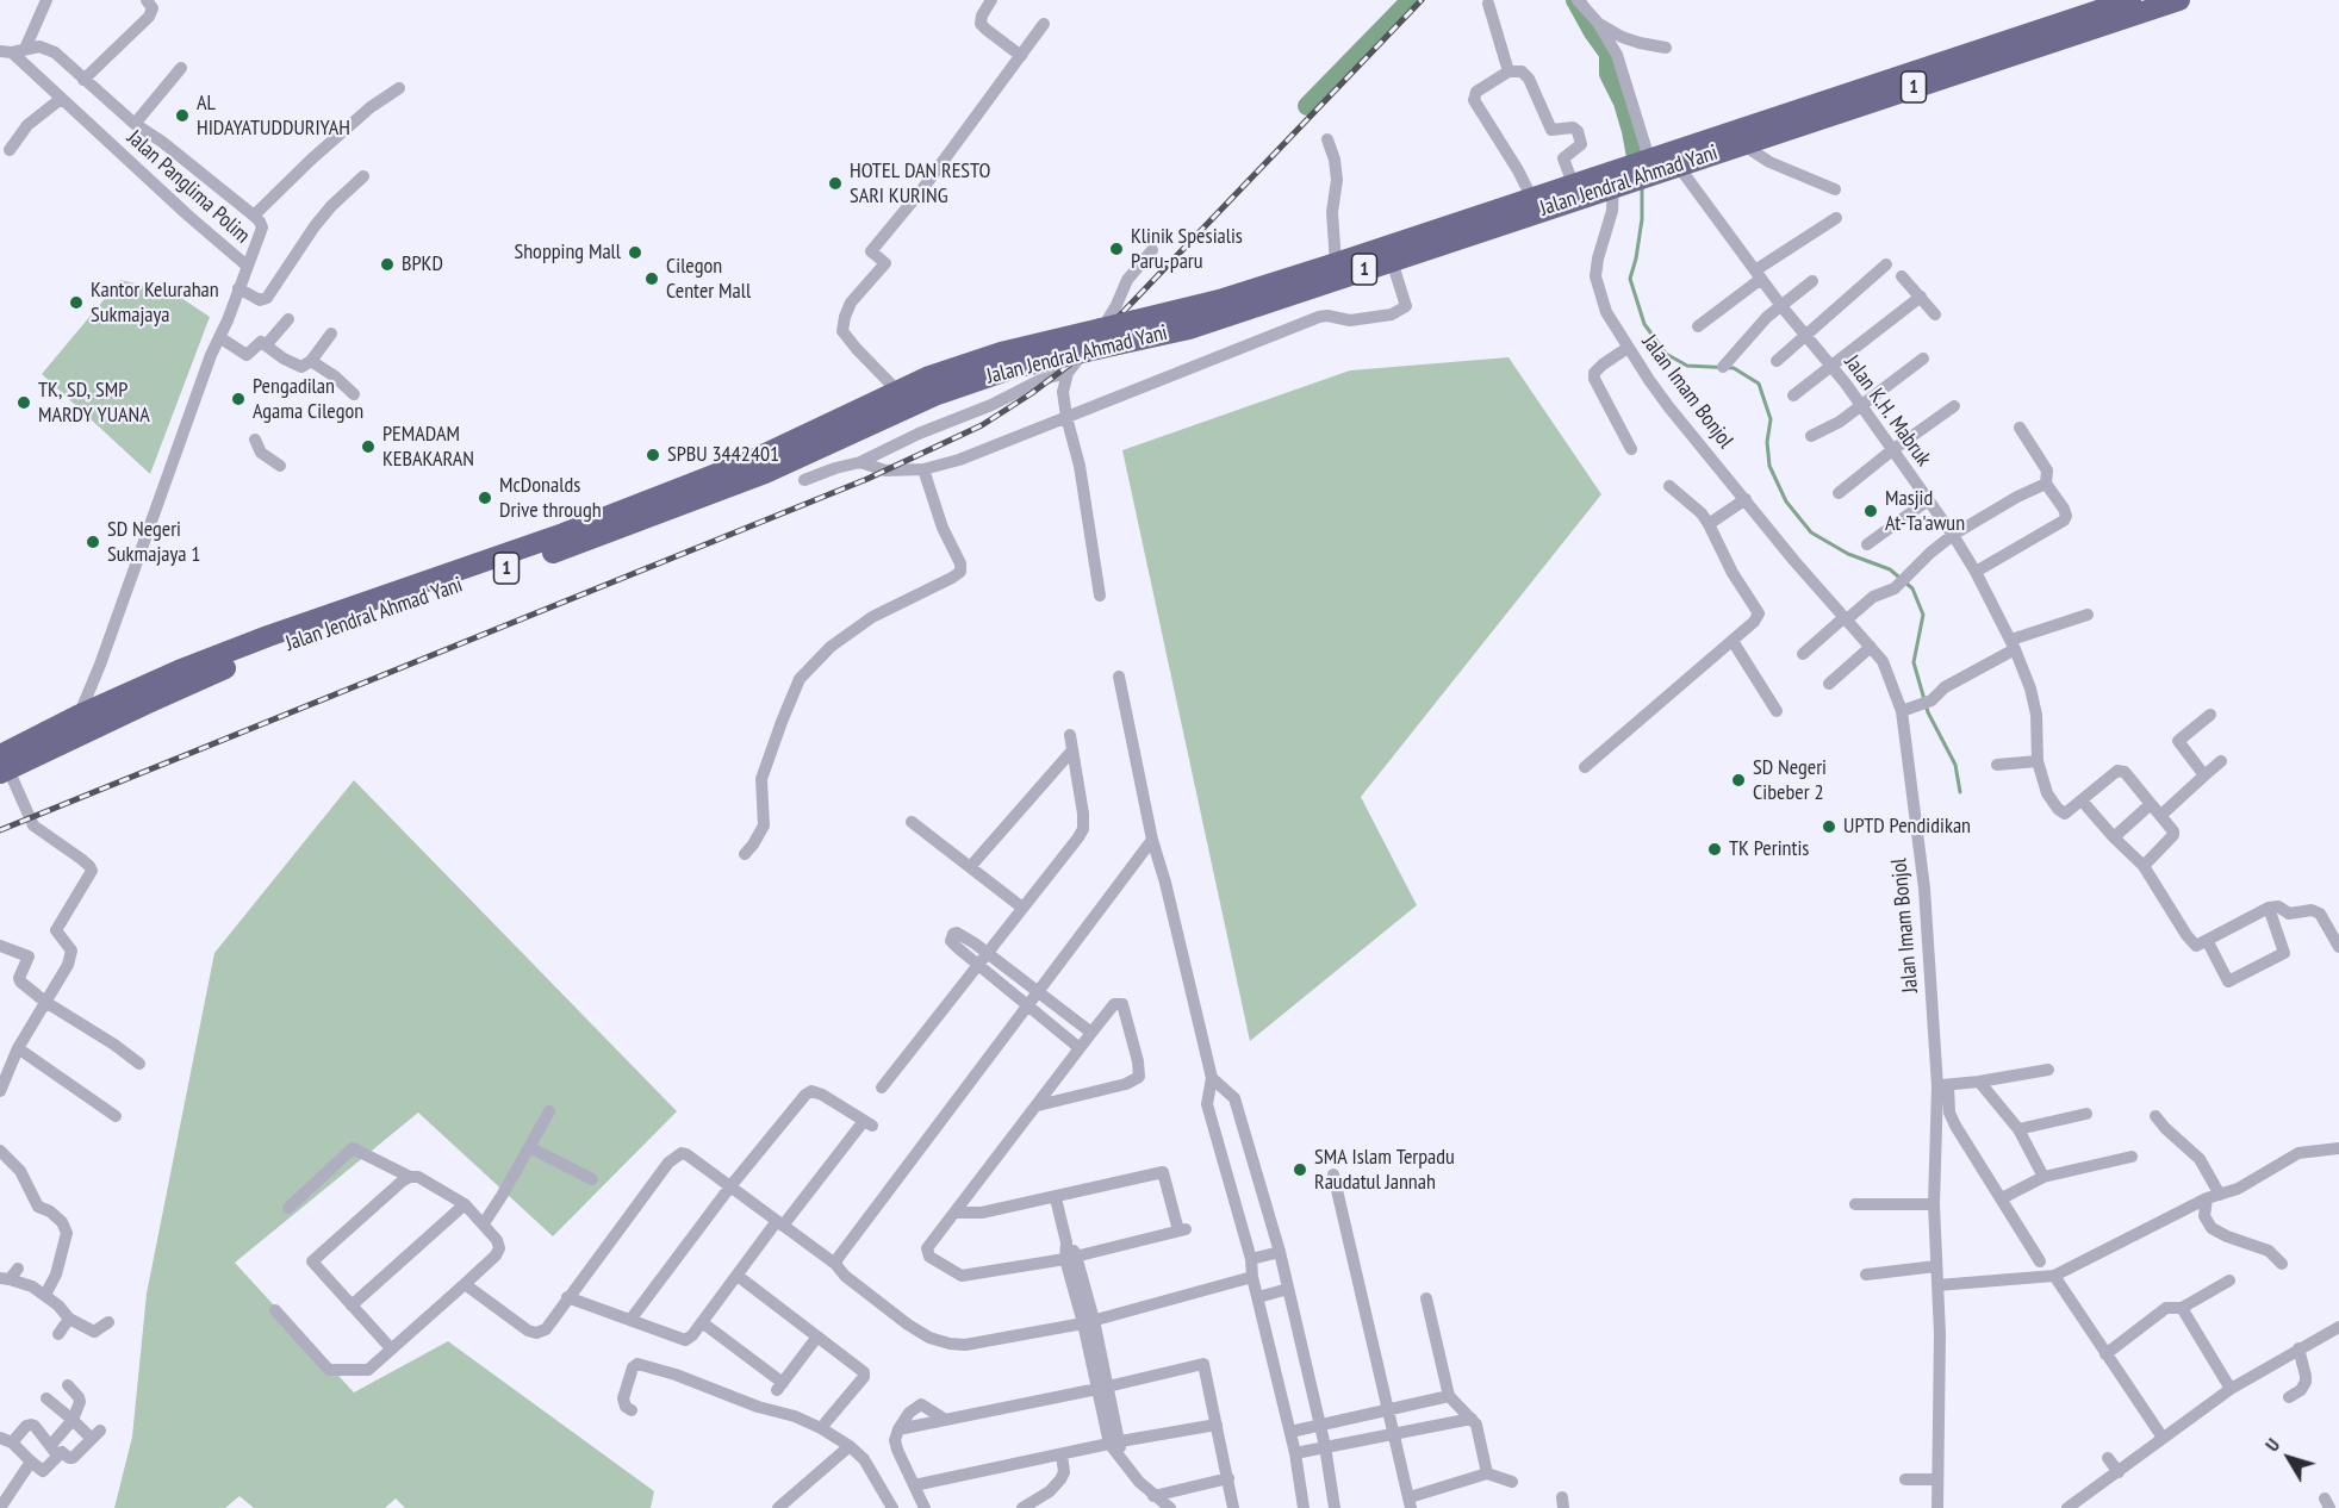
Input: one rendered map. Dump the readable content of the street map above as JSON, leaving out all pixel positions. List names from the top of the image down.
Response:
{
  "streets": {
    "highway": ["1", "Jalan Jendral Ahmad Yani"],
    "street": ["Jalan Panglima Polim", "Jalan Imam Bonjol", "Jalan K.H. Mabruk"]
  },
  "crossings": [
    ["Jalan Jendral Ahmad Yani", "Jalan Panglima Polim"],
    ["Jalan Jendral Ahmad Yani", "Jalan Imam Bonjol"],
    ["Jalan Jendral Ahmad Yani", "Jalan K.H. Mabruk"],
    ["Jalan Imam Bonjol", "Jalan K.H. Mabruk"]
  ],
  "places": [
    "AL HIDAYATUDDURIYAH",
    "HOTEL DAN RESTO SARI KURING",
    "Klinik Spesialis Paru-paru",
    "Shopping Mall",
    "BPKD",
    "Cilegon Center Mall",
    "Kantor Kelurahan Sukmajaya",
    "Pengadilan Agama Cilegon",
    "TK, SD, SMP MARDY YUANA",
    "PEMADAM KEBAKARAN",
    "SPBU 3442401",
    "McDonalds Drive through",
    "Masjid At-Ta'awun",
    "SD Negeri Sukmajaya 1",
    "SD Negeri Cibeber 2",
    "UPTD Pendidikan",
    "TK Perintis",
    "SMA Islam Terpadu Raudatul Jannah"
  ],
  "north": "top left"
}
